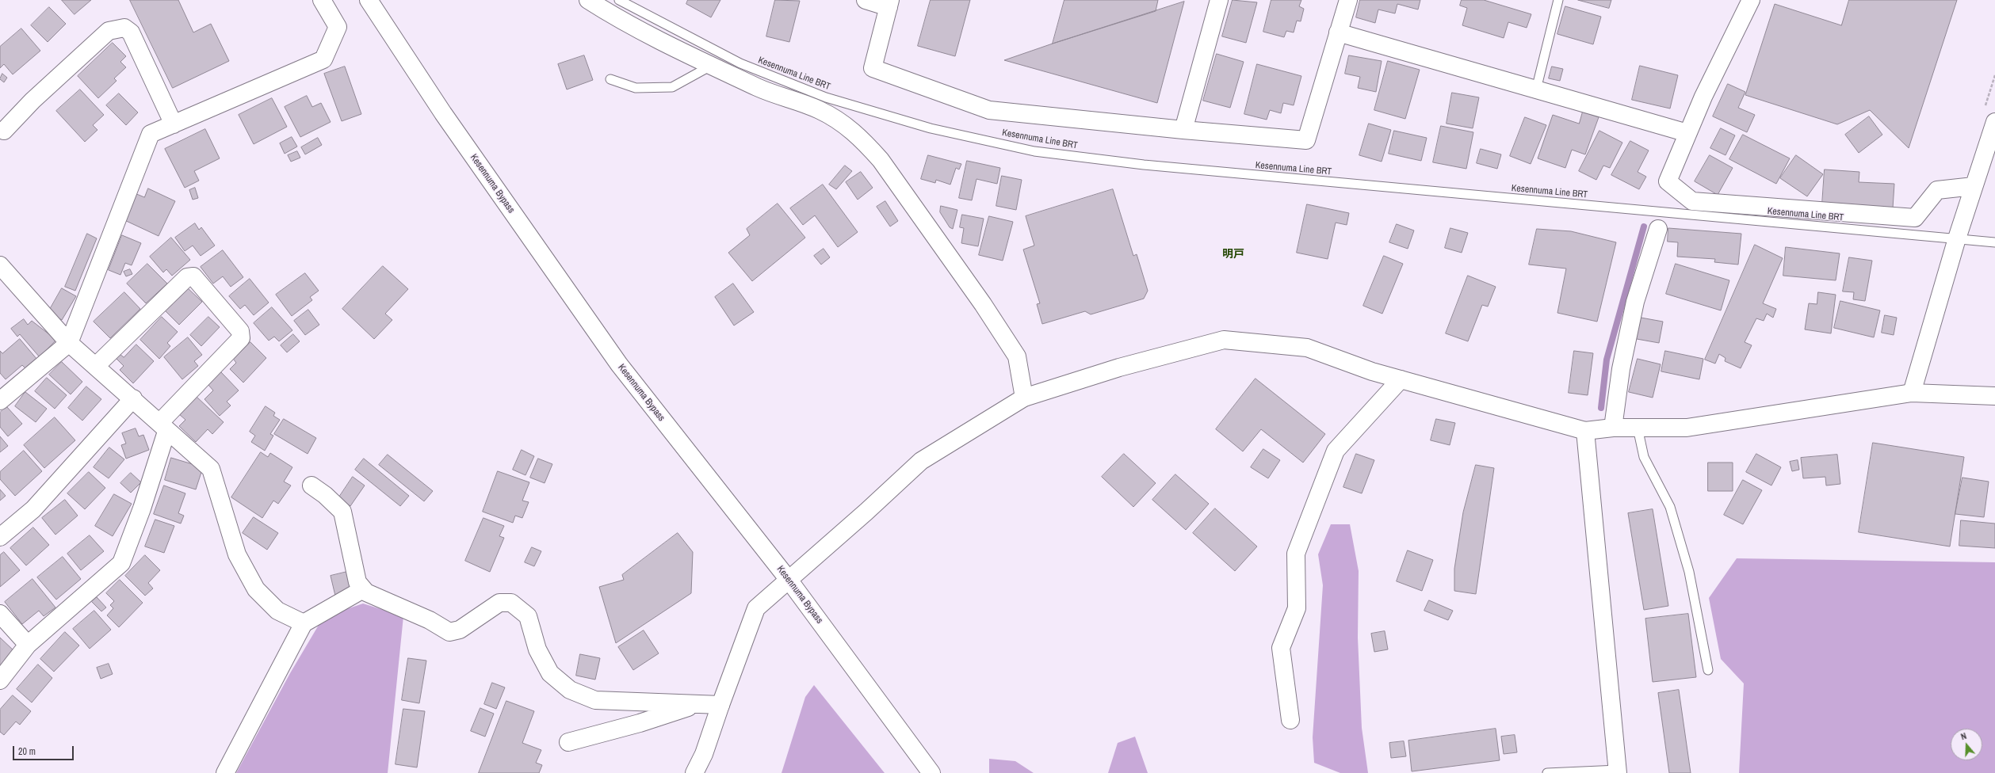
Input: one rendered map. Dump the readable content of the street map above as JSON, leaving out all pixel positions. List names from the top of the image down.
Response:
{
  "streets": {
    "main road": ["Kesennuma Bypass"],
    "lane": ["Kesennuma Line BRT"]
  },
  "districts": ["明戸"],
  "scale_bar": "20 m",
  "north": "top"
}
